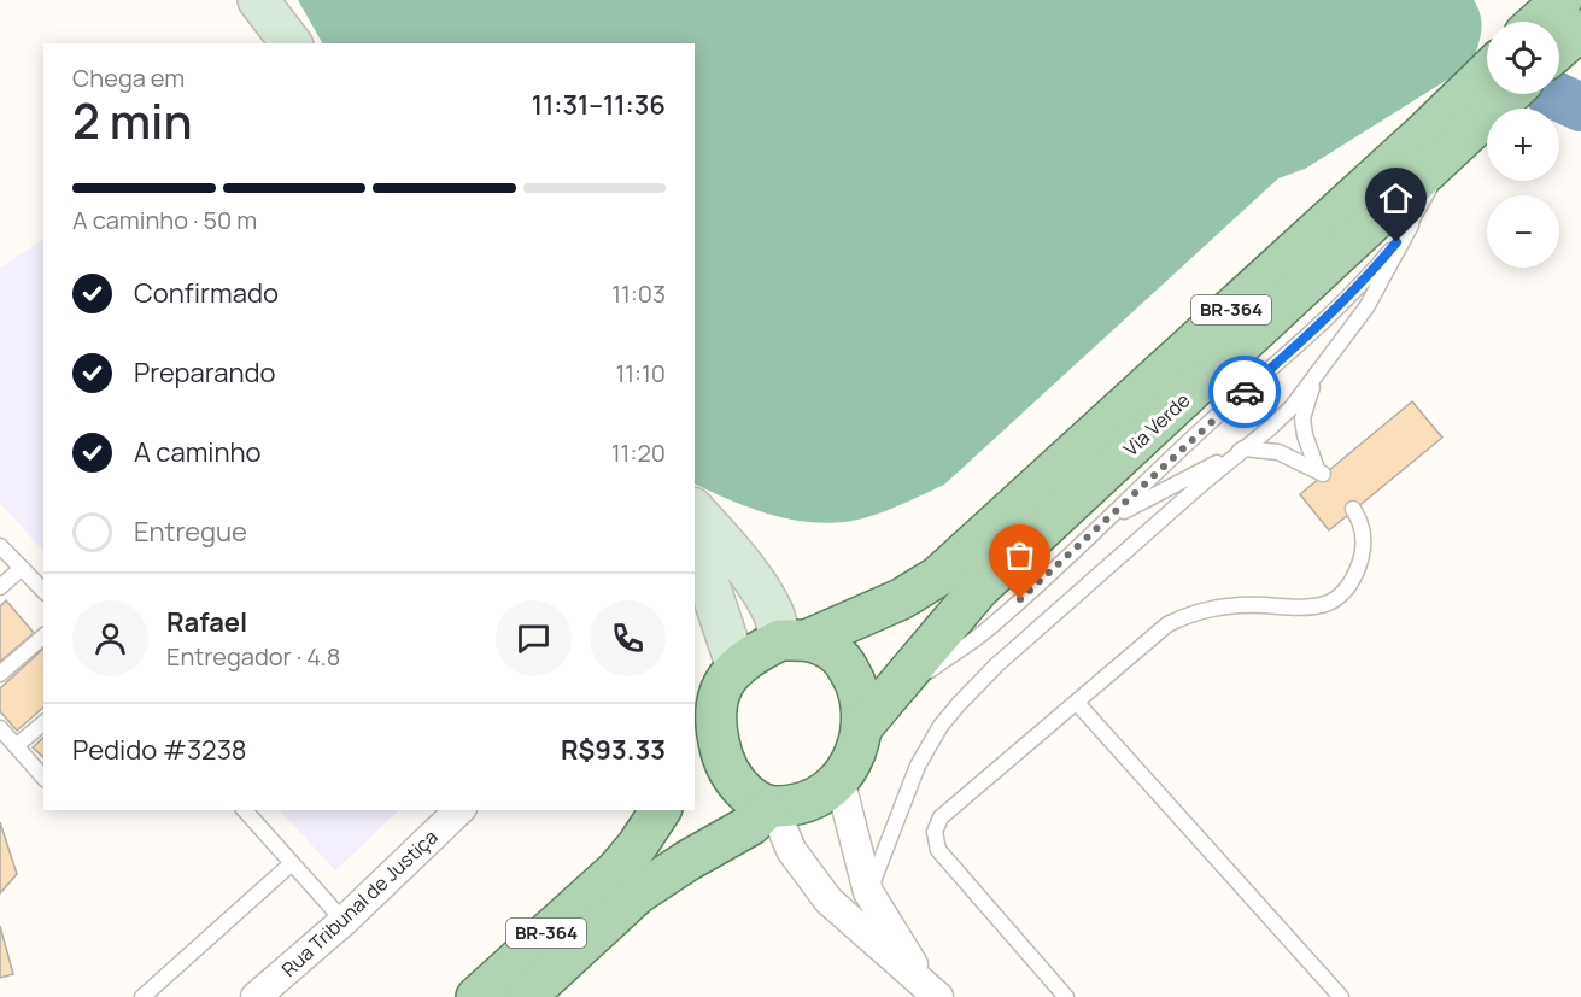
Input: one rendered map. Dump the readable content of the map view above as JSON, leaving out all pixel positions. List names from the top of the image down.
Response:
{
  "streets": {
    "main road": ["BR-364", "Via Verde"],
    "street": ["Rua Tribunal de Justiça"]
  },
  "crossings": [
    ["BR-364", "Via Verde"]
  ],
  "page": {
    "map_buttons": ["+", "−"],
    "heading": ["2 min", "Chega em", "11:31–11:36"],
    "panel": [
      "Rafael",
      "Entregador · 4.8",
      "Pedido #3238",
      "R$93.33"
    ],
    "bar": "A caminho · 50 m",
    "list": [
      ["Confirmado", "11:03"],
      ["Preparando", "11:10"],
      ["A caminho", "11:20"],
      "Entregue"
    ]
  }
}
